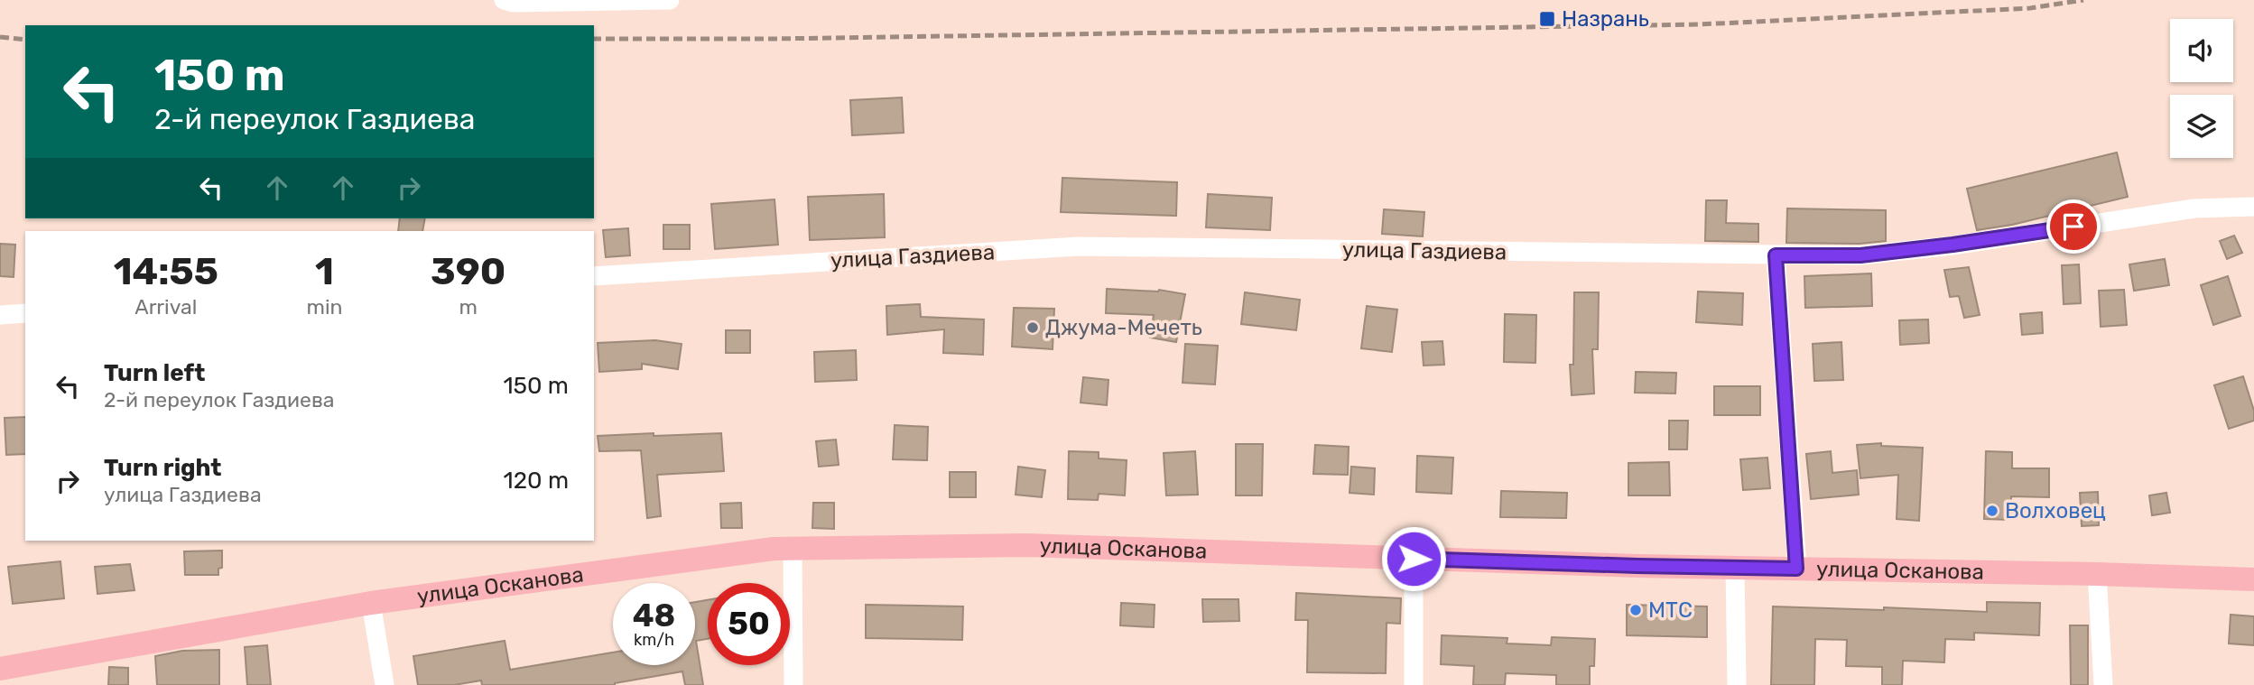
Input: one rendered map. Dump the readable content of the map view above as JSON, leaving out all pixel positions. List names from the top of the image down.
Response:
{
  "streets": {
    "main road": ["улица Осканова"],
    "street": ["улица Газдиева"]
  },
  "places": {
    "transit": ["Назрань"],
    "other": ["Джума-Мечеть", "Волховец", "МТС"]
  },
  "page": {
    "turn": ["150 m", "2-й переулок Газдиева"],
    "eta": [
      "14:55",
      "Arrival",
      "1",
      "min",
      "390",
      "m"
    ],
    "list": [
      {
        "name": "Turn left",
        "note": "2-й переулок Газдиева",
        "value": "150 m"
      },
      {
        "name": "Turn right",
        "note": "улица Газдиева",
        "value": "120 m"
      }
    ],
    "speed": "48 km/h",
    "limit": "50"
  }
}
